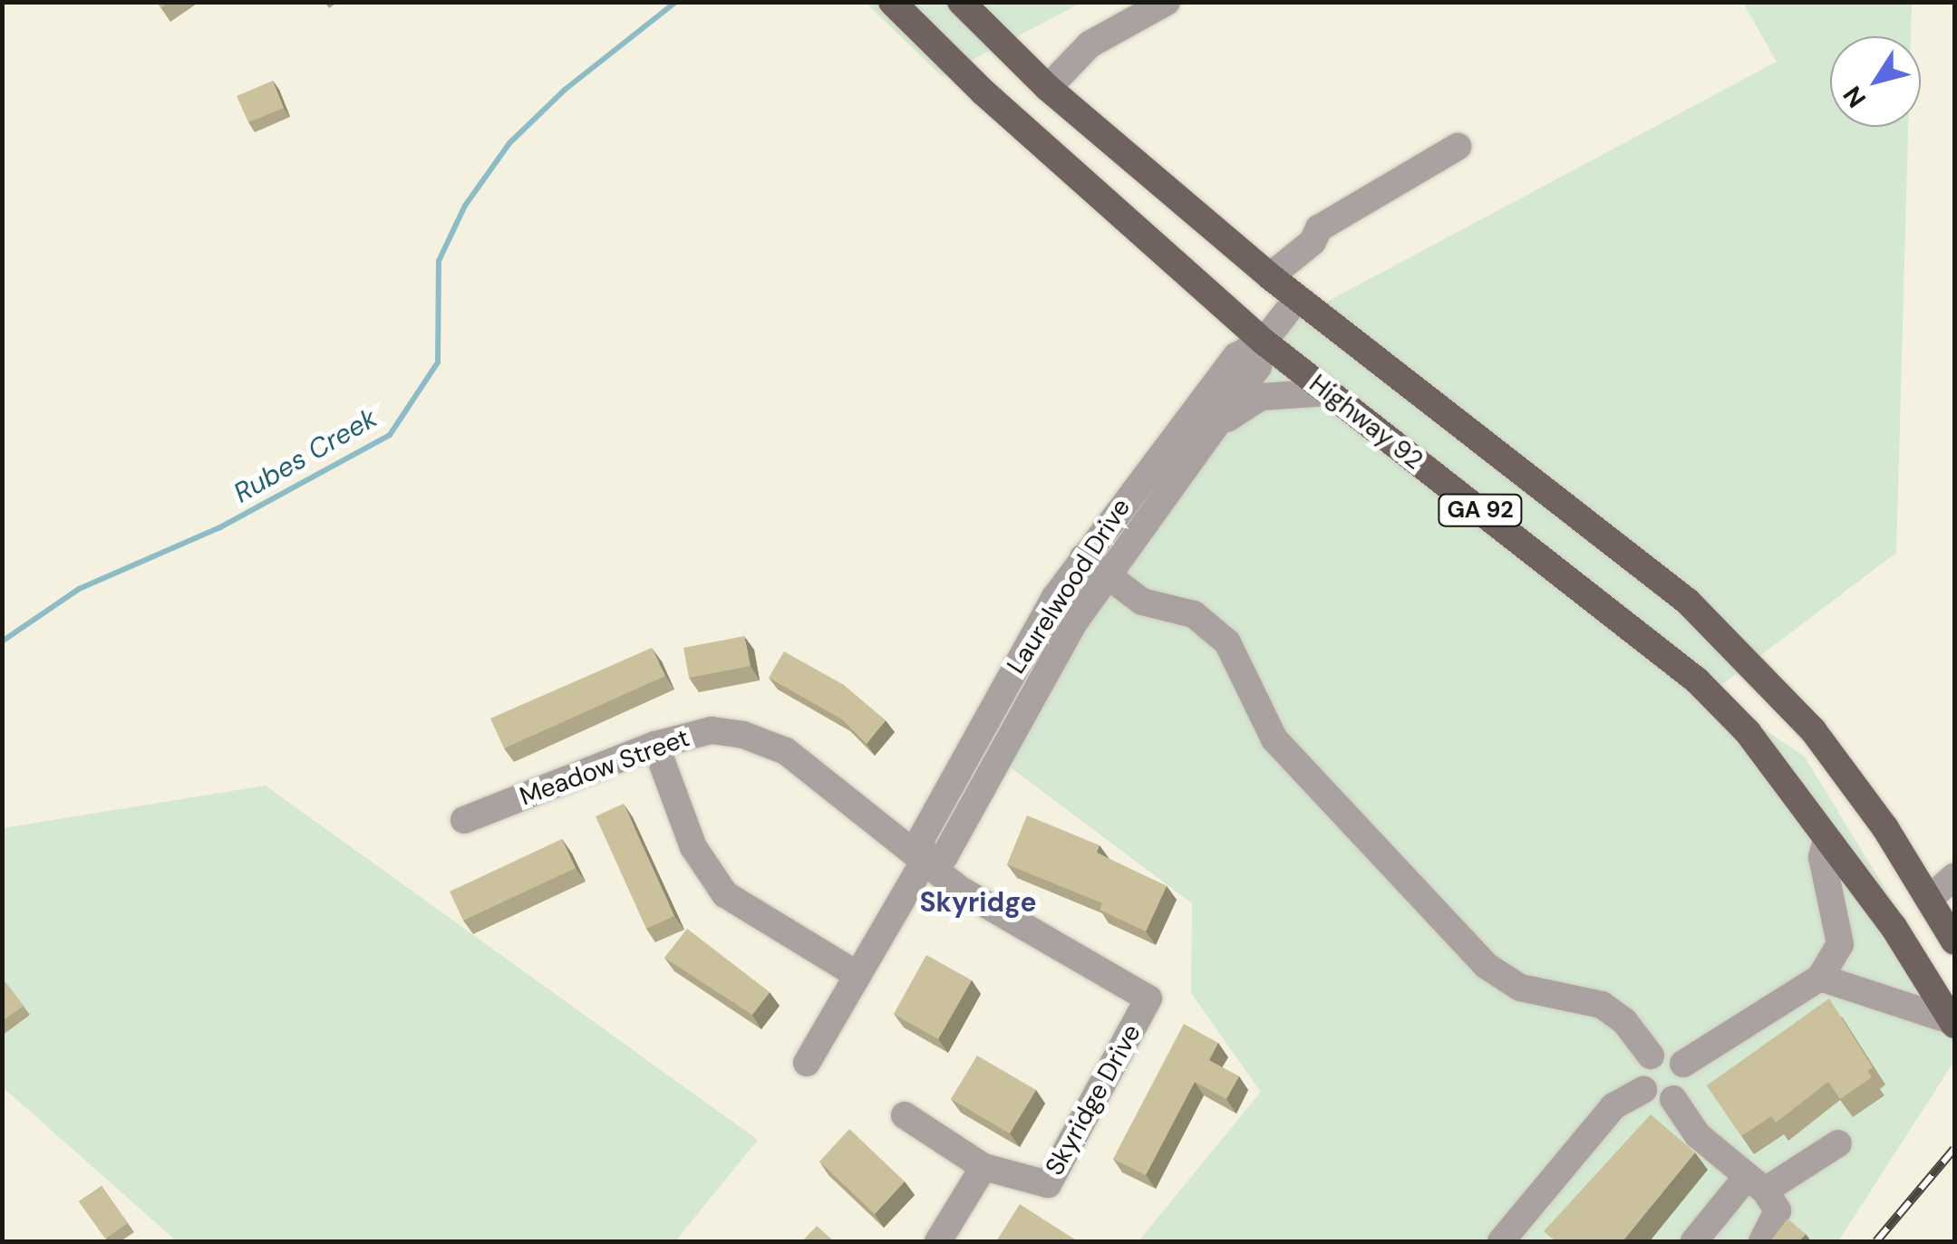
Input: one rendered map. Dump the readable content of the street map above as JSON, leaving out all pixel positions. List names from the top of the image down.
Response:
{
  "streets": {
    "main road": ["Highway 92", "GA 92"],
    "street": ["Laurelwood Drive", "Meadow Street", "Skyridge Drive"]
  },
  "crossings": [
    ["Highway 92", "Laurelwood Drive"],
    ["GA 92", "Laurelwood Drive"],
    ["Laurelwood Drive", "Meadow Street"],
    ["Laurelwood Drive", "Skyridge Drive"],
    ["Meadow Street", "Skyridge Drive"]
  ],
  "districts": ["Skyridge"],
  "water": ["Rubes Creek"],
  "north": "bottom left"
}
